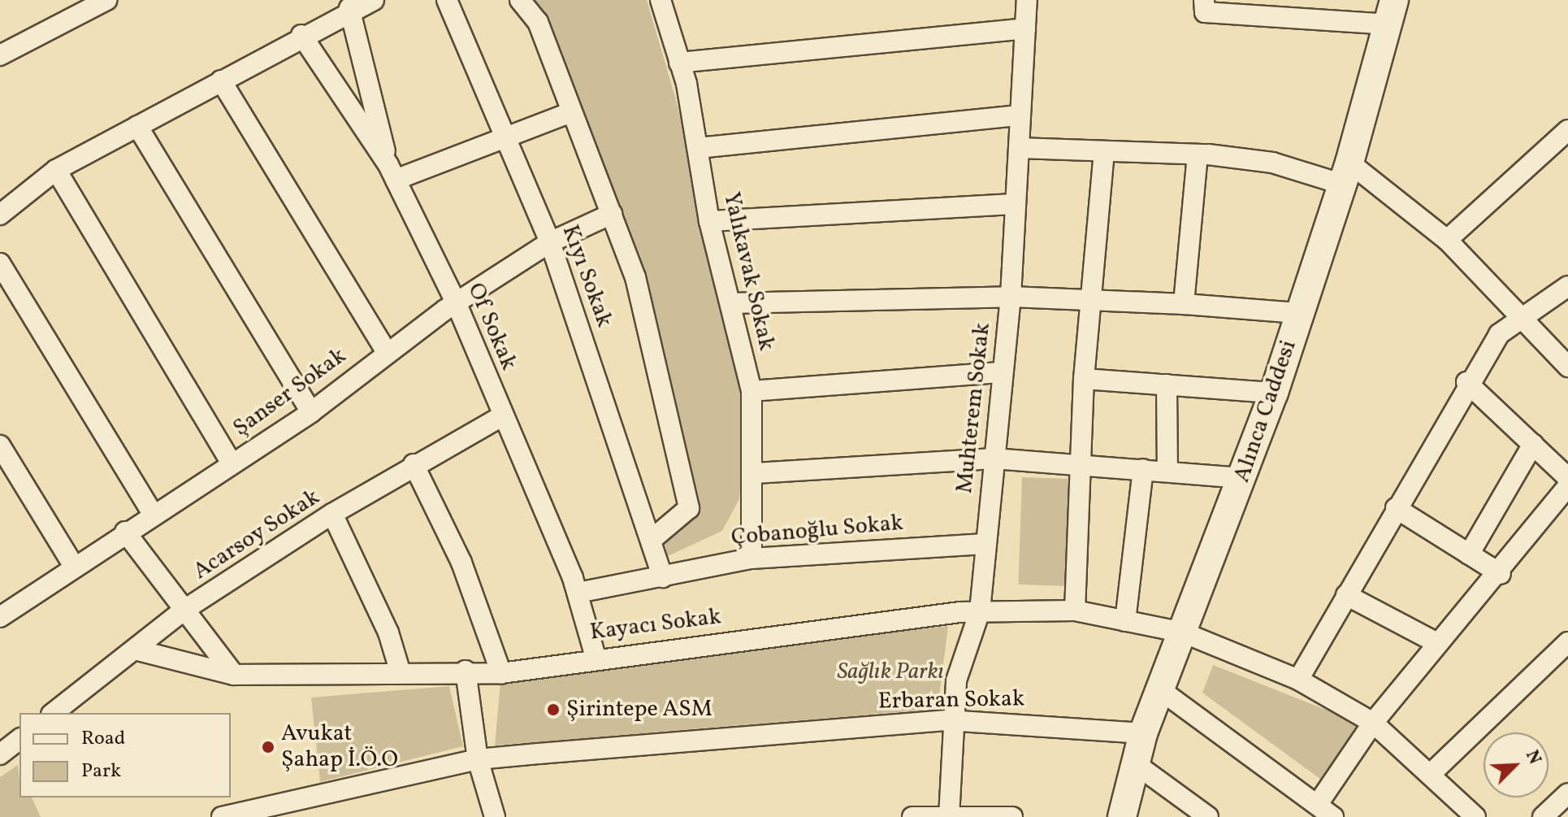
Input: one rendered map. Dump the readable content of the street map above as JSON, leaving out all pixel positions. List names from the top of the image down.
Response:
{
  "streets": {
    "main road": ["Alınca Caddesi"],
    "street": [
      "Yalıkavak Sokak",
      "Kıyı Sokak",
      "Of Sokak",
      "Şanser Sokak",
      "Muhterem Sokak",
      "Çobanoğlu Sokak",
      "Acarsoy Sokak",
      "Kayacı Sokak",
      "Erbaran Sokak"
    ]
  },
  "crossings": [
    ["Yalıkavak Sokak", "Çobanoğlu Sokak"],
    ["Kıyı Sokak", "Şanser Sokak"],
    ["Kıyı Sokak", "Çobanoğlu Sokak"],
    ["Of Sokak", "Şanser Sokak"],
    ["Of Sokak", "Çobanoğlu Sokak"],
    ["Of Sokak", "Acarsoy Sokak"],
    ["Of Sokak", "Kayacı Sokak"],
    ["Muhterem Sokak", "Çobanoğlu Sokak"],
    ["Muhterem Sokak", "Kayacı Sokak"],
    ["Muhterem Sokak", "Erbaran Sokak"],
    ["Alınca Caddesi", "Kayacı Sokak"],
    ["Alınca Caddesi", "Erbaran Sokak"],
    ["Acarsoy Sokak", "Kayacı Sokak"]
  ],
  "parks": ["Sağlık Parkı"],
  "places": ["Şirintepe ASM", "Avukat Şahap İ.Ö.O"],
  "legend": ["Road", "Park"],
  "north": "top right"
}
